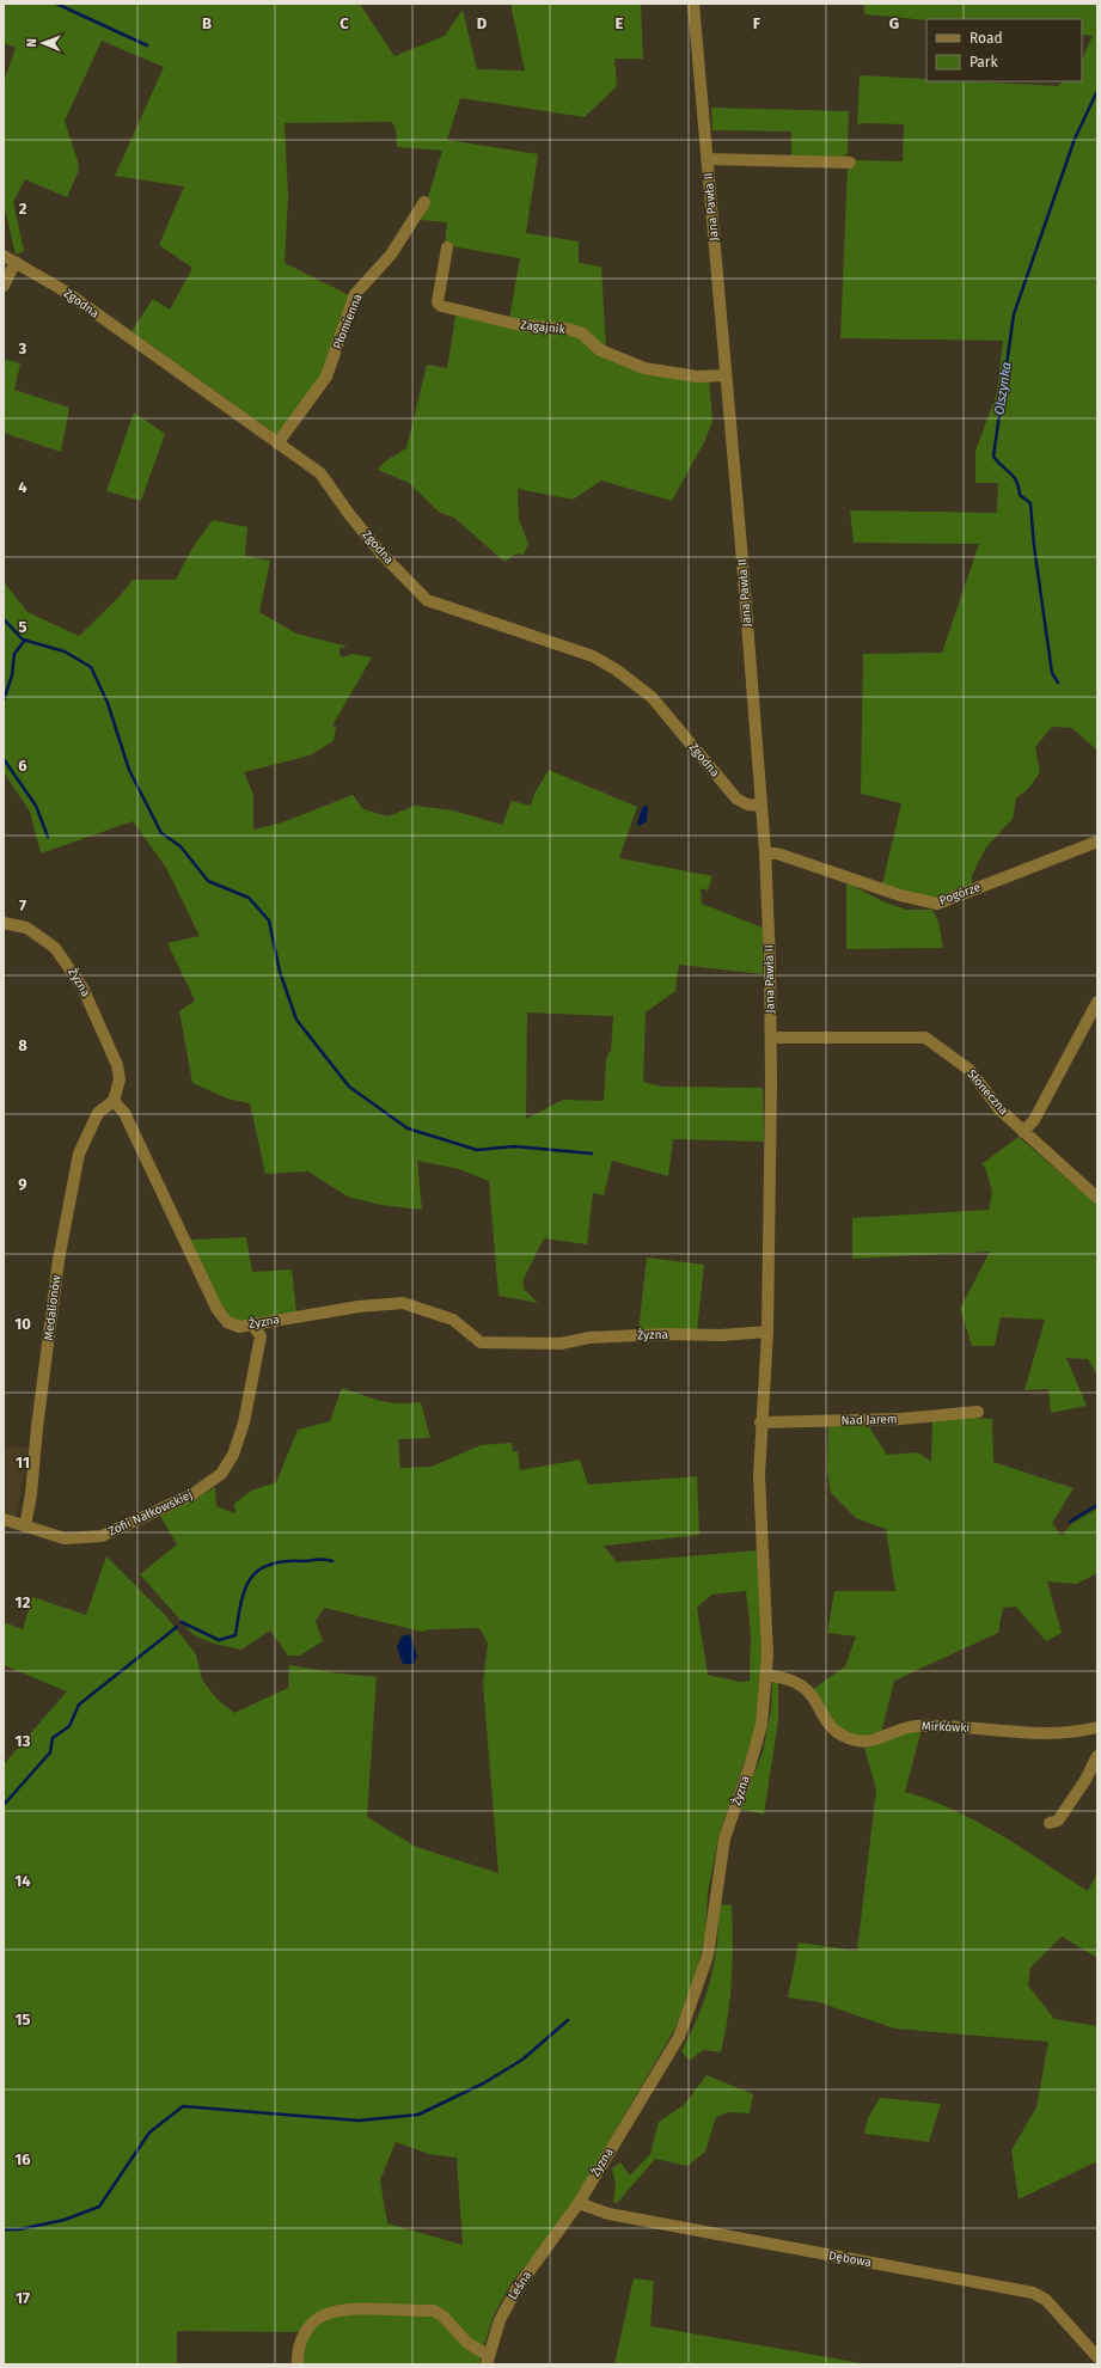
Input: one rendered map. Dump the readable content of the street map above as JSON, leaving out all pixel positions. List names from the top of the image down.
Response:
{
  "streets": {
    "street": [
      "Jana Pawła II",
      "Zgodna",
      "Płomienna",
      "Zagajnik",
      "Pogórze",
      "Żyzna",
      "Słoneczna",
      "Medalionów",
      "Nad Jarem",
      "Zofii Nałkowskiej",
      "Mirkówki",
      "Dębowa",
      "Leśna"
    ]
  },
  "crossings": [
    ["Jana Pawła II", "Zgodna"],
    ["Jana Pawła II", "Zagajnik"],
    ["Jana Pawła II", "Pogórze"],
    ["Jana Pawła II", "Żyzna"],
    ["Jana Pawła II", "Słoneczna"],
    ["Zgodna", "Płomienna"],
    ["Żyzna", "Medalionów"],
    ["Żyzna", "Nad Jarem"],
    ["Żyzna", "Zofii Nałkowskiej"],
    ["Żyzna", "Mirkówki"],
    ["Żyzna", "Dębowa"],
    ["Żyzna", "Leśna"],
    ["Medalionów", "Zofii Nałkowskiej"]
  ],
  "water": ["Olszynka"],
  "legend": ["Road", "Park"],
  "north": "left",
  "grid": {
    "columns": [
      "B",
      "C",
      "D",
      "E",
      "F",
      "G"
    ],
    "rows": [
      "2",
      "3",
      "4",
      "5",
      "6",
      "7",
      "8",
      "9",
      "10",
      "11",
      "12",
      "13",
      "14",
      "15",
      "16",
      "17"
    ]
  }
}
